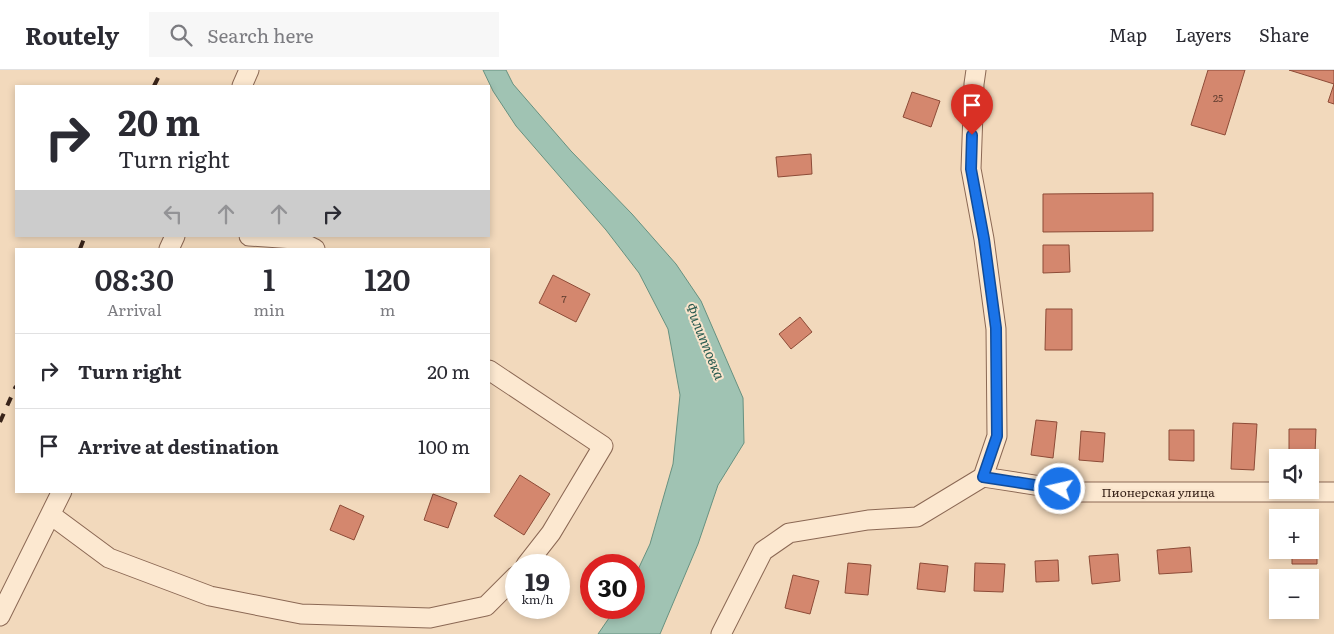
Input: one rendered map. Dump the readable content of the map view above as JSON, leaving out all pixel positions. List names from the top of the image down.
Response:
{
  "streets": {
    "street": ["Пионерская улица"]
  },
  "water": ["Филипповка"],
  "house_numbers": ["25", "7"],
  "page": {
    "header": "Routely",
    "search": "Search here",
    "nav": ["Map", "Layers", "Share"],
    "turn": ["20 m", "Turn right"],
    "eta": [
      "08:30",
      "Arrival",
      "1",
      "min",
      "120",
      "m"
    ],
    "list": [
      {
        "name": "Turn right",
        "value": "20 m"
      },
      {
        "name": "Arrive at destination",
        "value": "100 m"
      }
    ],
    "map_buttons": ["+", "−"],
    "speed": "19 km/h",
    "limit": "30"
  }
}
